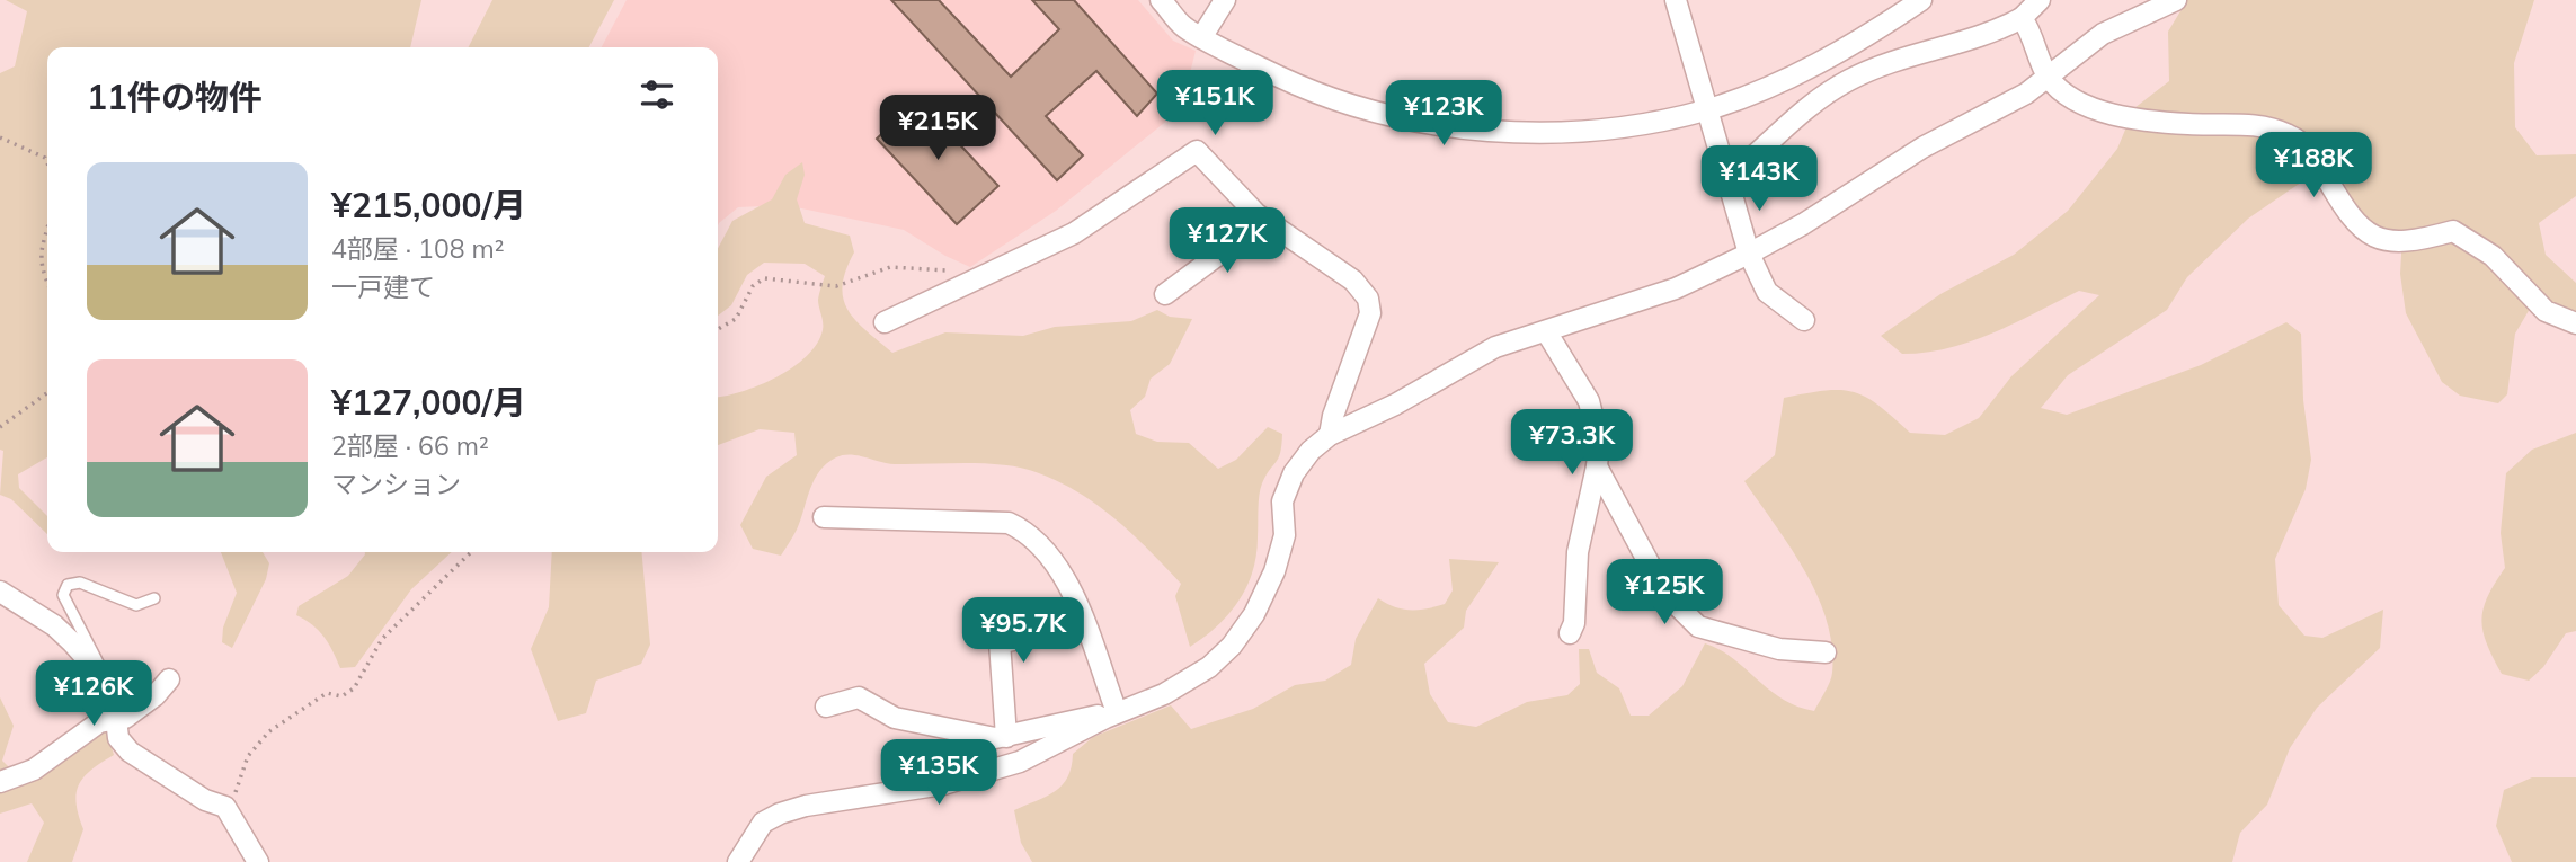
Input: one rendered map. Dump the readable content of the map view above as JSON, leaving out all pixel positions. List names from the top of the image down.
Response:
{
  "page": {
    "heading": "11件の物件",
    "price": [
      "¥151K",
      "¥123K",
      "¥215K",
      "¥188K",
      "¥143K",
      "¥127K",
      "¥73.3K",
      "¥125K",
      "¥95.7K",
      "¥126K",
      "¥135K"
    ],
    "list": [
      {
        "name": "¥215,000/月",
        "note": "4部屋 · 108 m² · 一戸建て"
      },
      {
        "name": "¥127,000/月",
        "note": "2部屋 · 66 m² · マンション"
      }
    ]
  }
}
